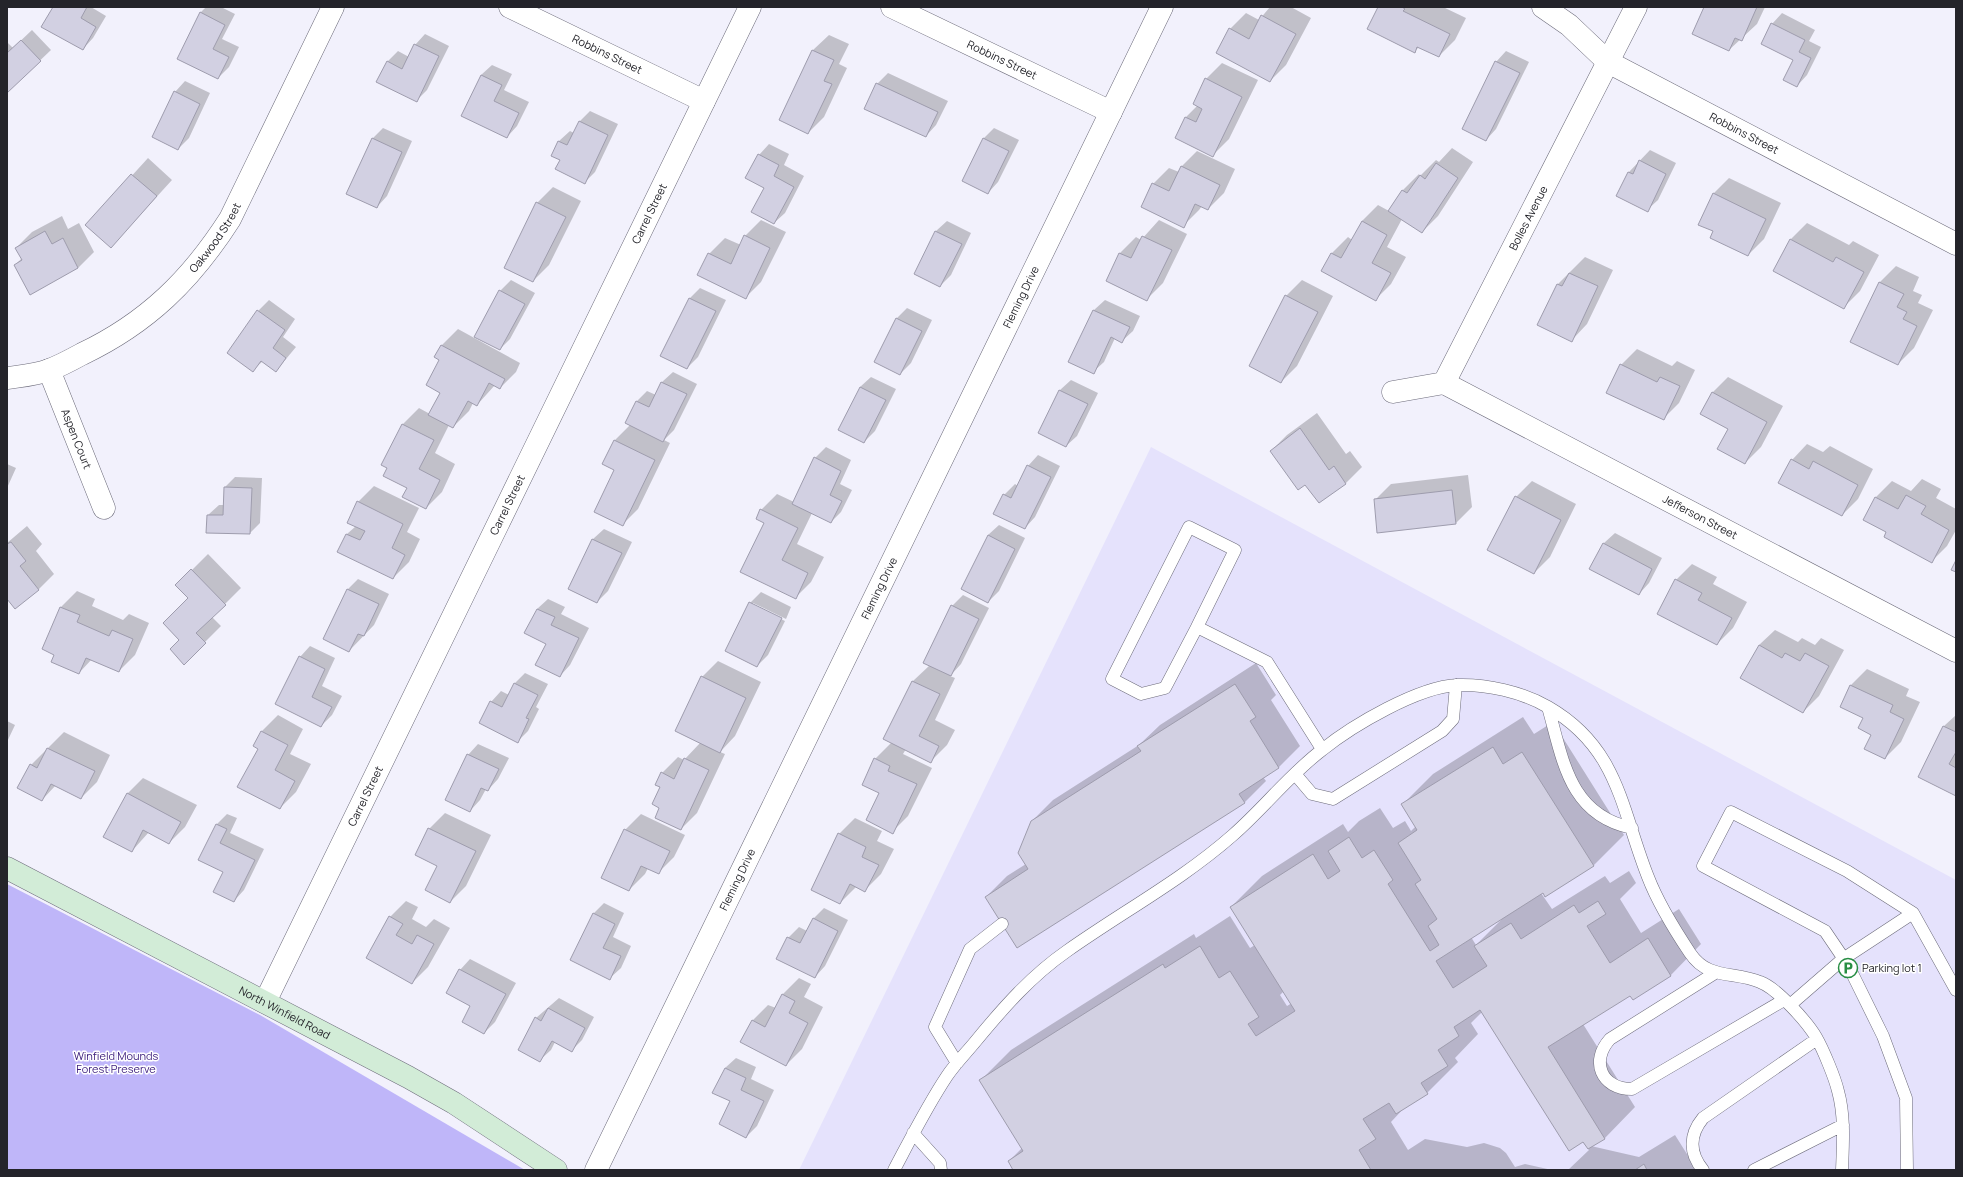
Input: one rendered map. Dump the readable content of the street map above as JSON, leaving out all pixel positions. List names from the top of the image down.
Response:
{
  "streets": {
    "street": [
      "Robbins Street",
      "Carrel Street",
      "Bolles Avenue",
      "Oakwood Street",
      "Fleming Drive",
      "Aspen Court",
      "Jefferson Street",
      "North Winfield Road"
    ]
  },
  "crossings": [
    ["Robbins Street", "Carrel Street"],
    ["Robbins Street", "Bolles Avenue"],
    ["Robbins Street", "Fleming Drive"],
    ["Carrel Street", "North Winfield Road"],
    ["Bolles Avenue", "Jefferson Street"],
    ["Oakwood Street", "Aspen Court"]
  ],
  "parks": ["Winfield Mounds Forest Preserve"],
  "places": {
    "parking": ["Parking lot 1"]
  }
}
